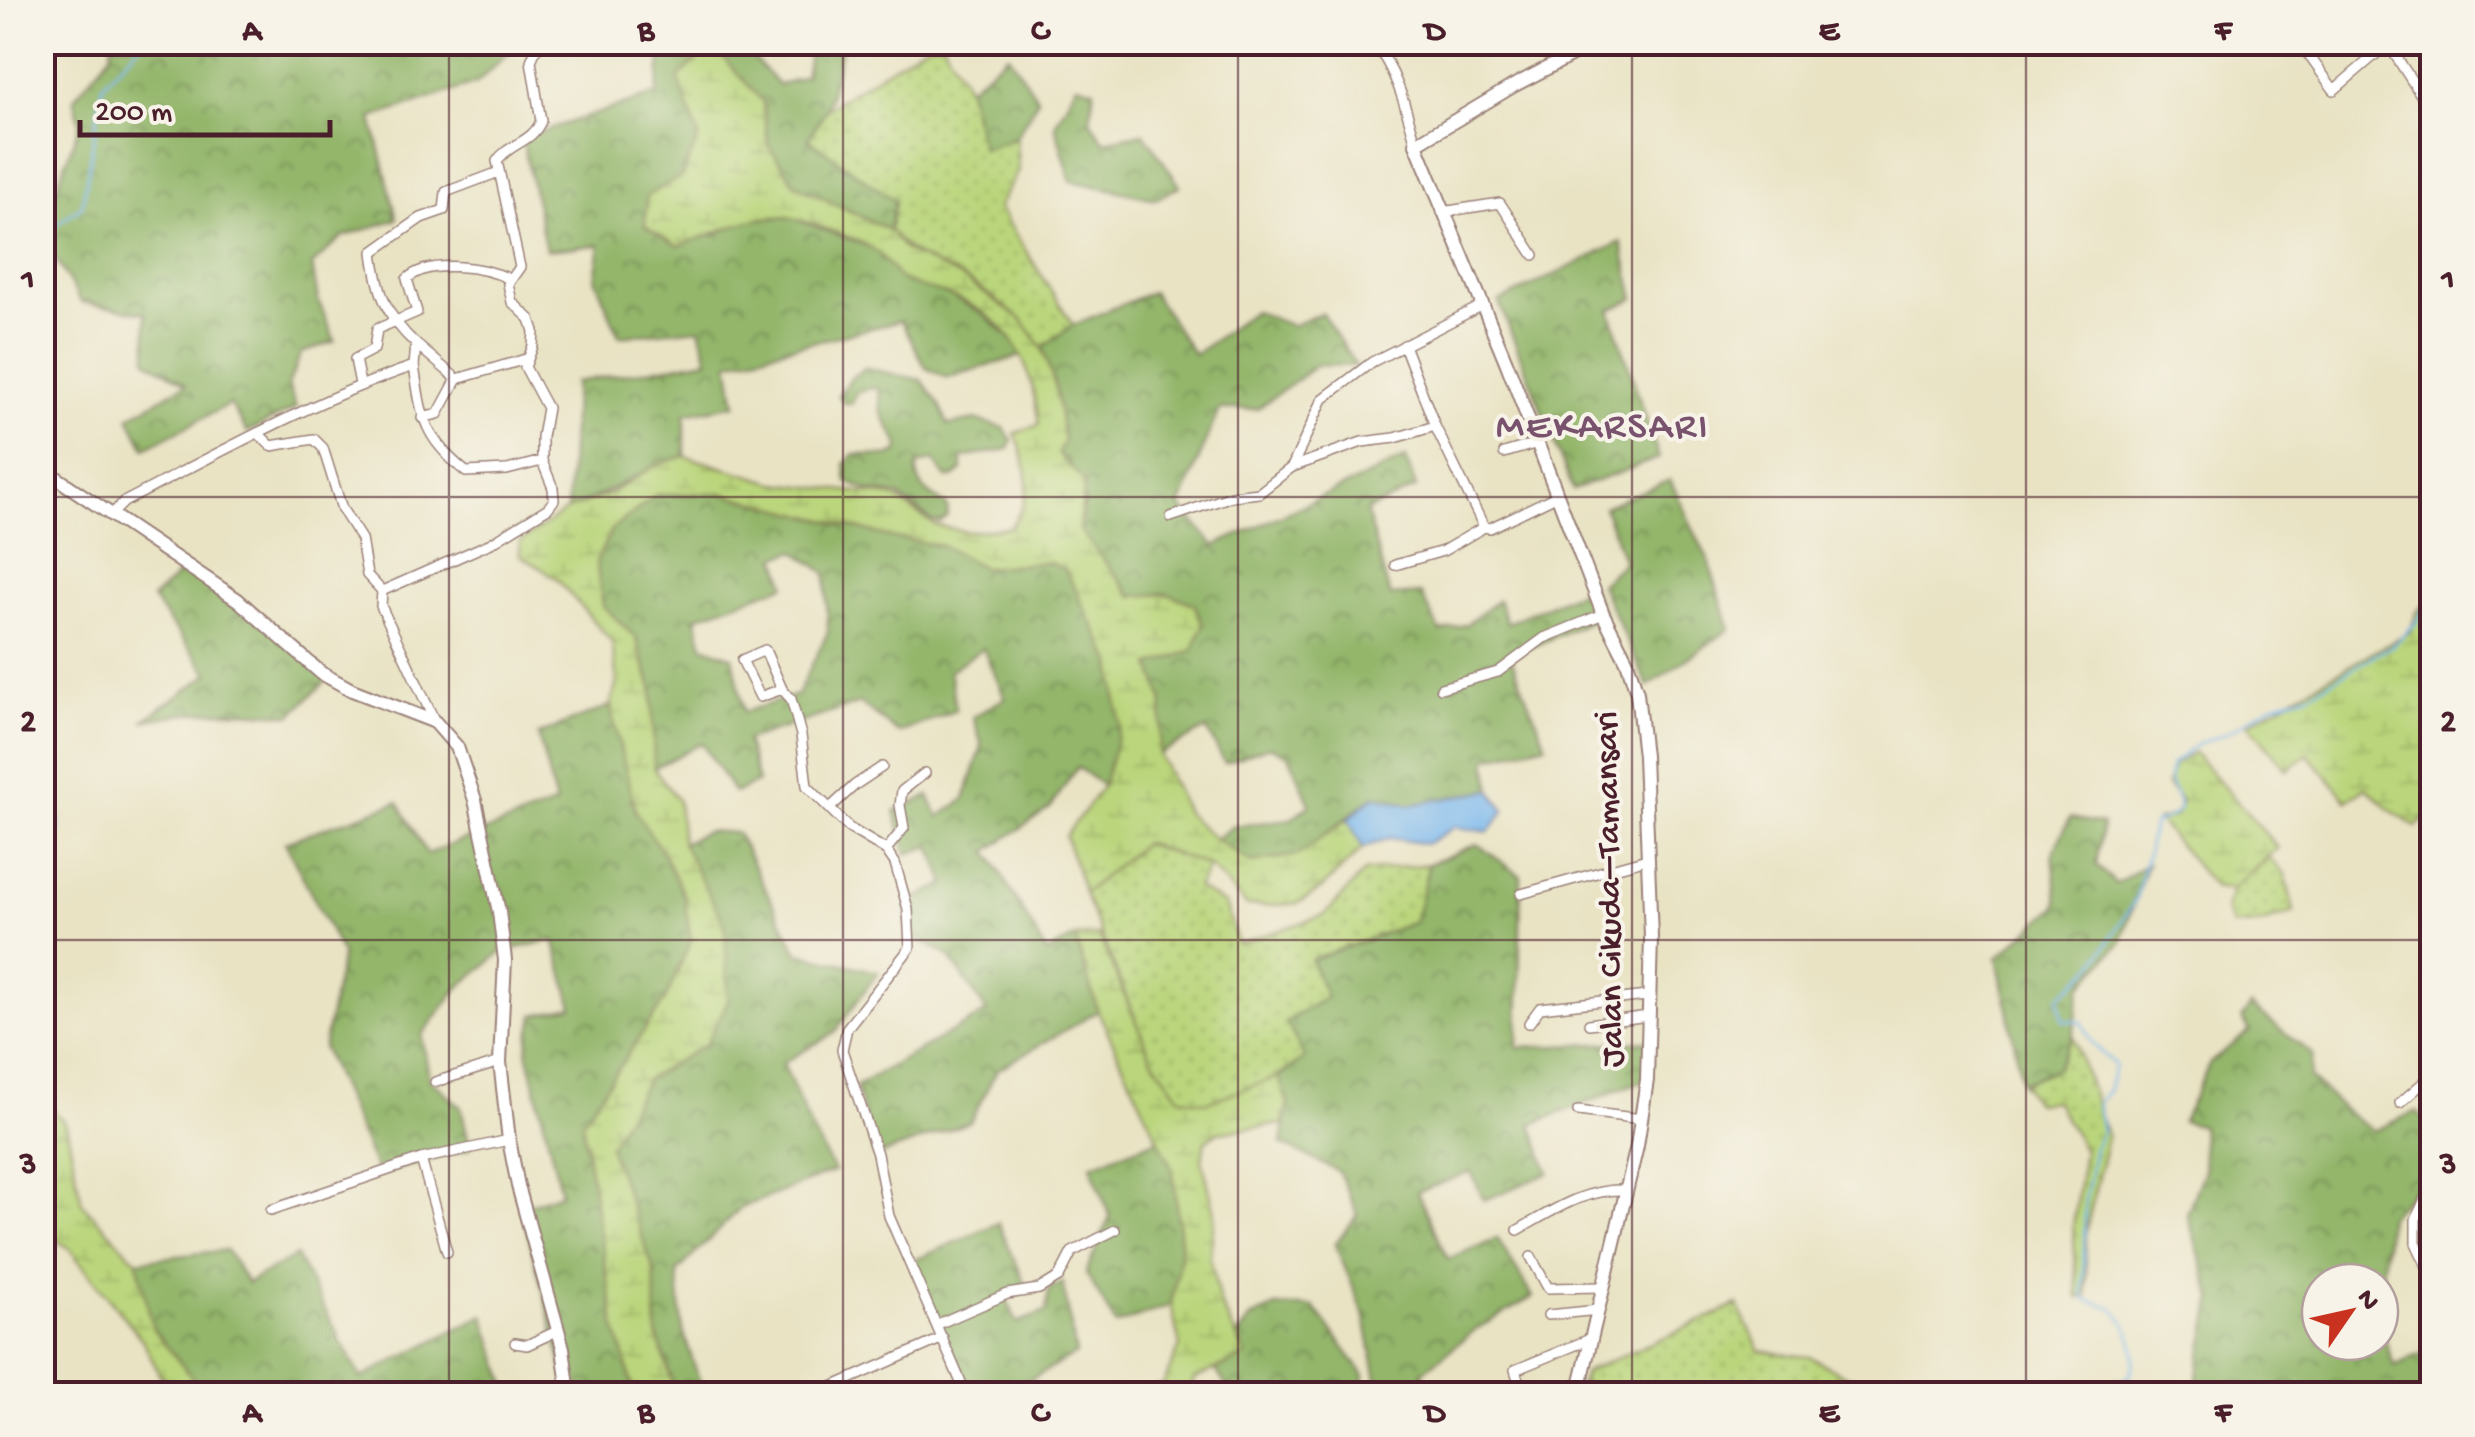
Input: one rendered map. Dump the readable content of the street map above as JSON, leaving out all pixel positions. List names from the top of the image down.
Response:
{
  "streets": {
    "street": ["Jalan Cikuda–Tamansari"]
  },
  "districts": ["MEKARSARI"],
  "scale_bar": "200 m",
  "north": "top right",
  "grid": {
    "columns": [
      "A",
      "B",
      "C",
      "D",
      "E",
      "F"
    ],
    "rows": ["1", "2", "3"]
  }
}
